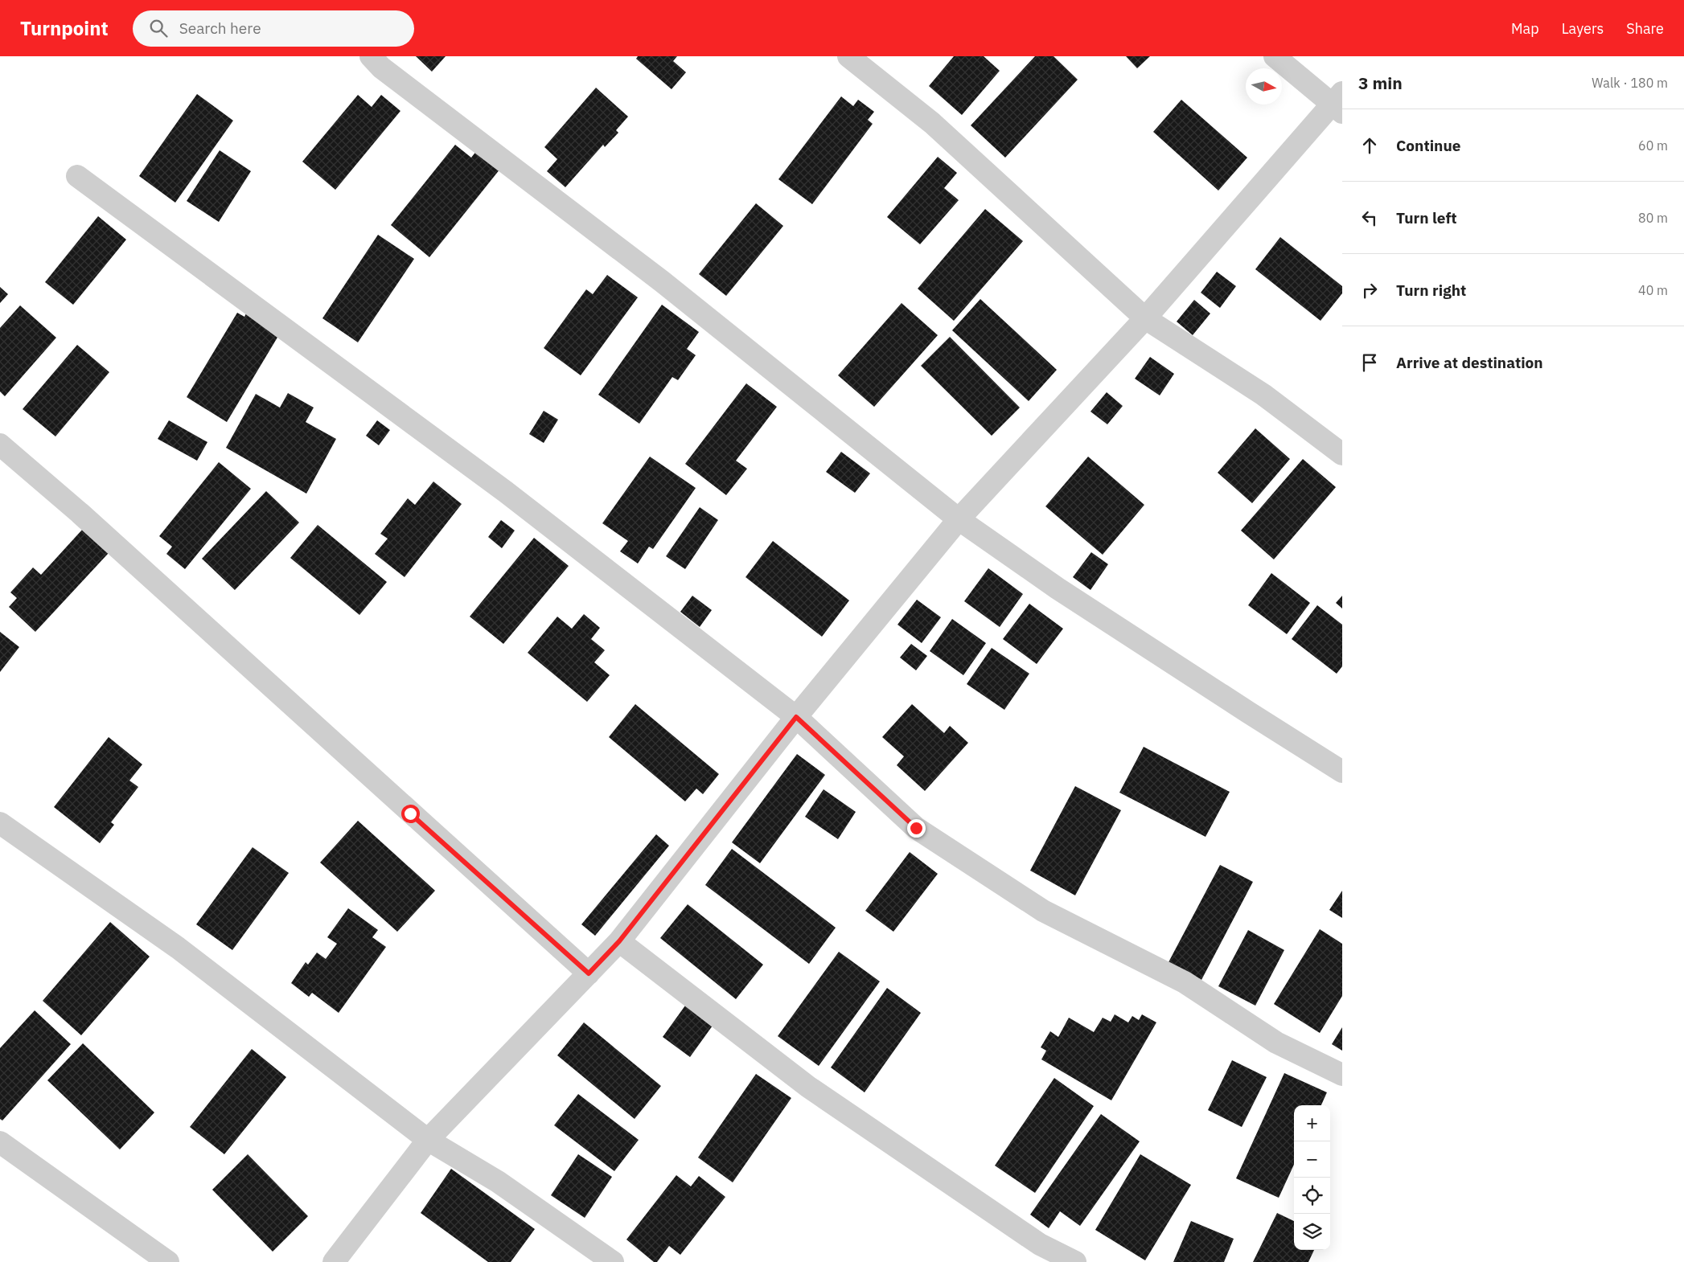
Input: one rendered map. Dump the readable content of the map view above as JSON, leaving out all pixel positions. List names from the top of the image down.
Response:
{
  "north": "right",
  "page": {
    "header": "Turnpoint",
    "search": "Search here",
    "nav": ["Map", "Layers", "Share"],
    "heading": ["3 min", "Walk · 180 m"],
    "list": [
      ["Continue", "60 m"],
      ["Turn left", "80 m"],
      ["Turn right", "40 m"],
      "Arrive at destination"
    ],
    "map_buttons": ["+", "−"]
  }
}
